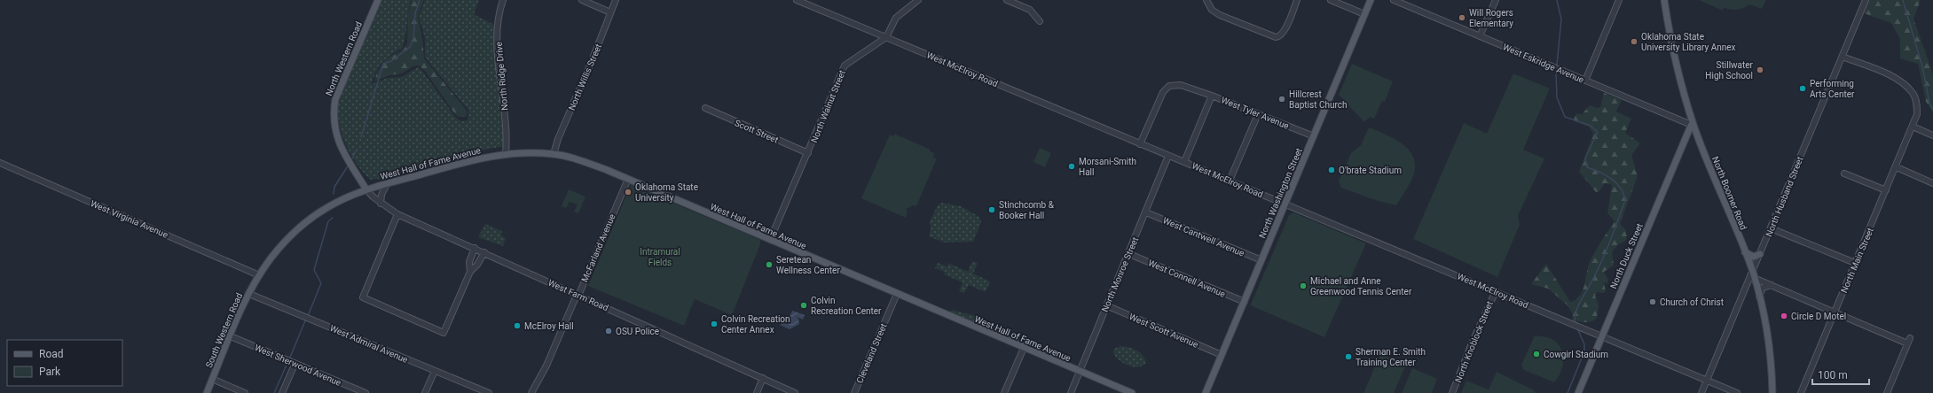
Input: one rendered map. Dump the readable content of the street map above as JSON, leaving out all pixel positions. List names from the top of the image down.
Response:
{
  "streets": {
    "main road": [
      "North Western Road",
      "West Hall of Fame Avenue",
      "North Washington Street",
      "North Boomer Road",
      "North Duck Street",
      "South Western Road"
    ],
    "street": [
      "West Eskridge Avenue",
      "West McElroy Road",
      "North Ridge Drive",
      "North Willis Street",
      "North Walnut Street",
      "West Tyler Avenue",
      "Scott Street",
      "North Husband Street",
      "West Virginia Avenue",
      "West Cantwell Avenue",
      "McFarland Avenue",
      "North Main Street",
      "North Monroe Street",
      "West Connell Avenue",
      "West Farm Road",
      "West Scott Avenue",
      "North Knoblock Street",
      "West Admiral Avenue",
      "Cleveland Street",
      "West Sherwood Avenue"
    ]
  },
  "crossings": [
    ["North Western Road", "West Hall of Fame Avenue"],
    ["North Western Road", "West Farm Road"],
    ["West Eskridge Avenue", "North Boomer Road"],
    ["West Eskridge Avenue", "North Duck Street"],
    ["West McElroy Road", "North Walnut Street"],
    ["West McElroy Road", "West Tyler Avenue"],
    ["West McElroy Road", "North Washington Street"],
    ["West McElroy Road", "North Husband Street"],
    ["West McElroy Road", "North Duck Street"],
    ["West McElroy Road", "North Monroe Street"],
    ["West McElroy Road", "North Knoblock Street"],
    ["North Ridge Drive", "West Hall of Fame Avenue"],
    ["North Willis Street", "West Hall of Fame Avenue"],
    ["North Walnut Street", "Scott Street"],
    ["North Walnut Street", "West Hall of Fame Avenue"],
    ["West Tyler Avenue", "North Washington Street"],
    ["West Hall of Fame Avenue", "McFarland Avenue"],
    ["West Hall of Fame Avenue", "North Monroe Street"],
    ["West Hall of Fame Avenue", "West Farm Road"],
    ["West Hall of Fame Avenue", "Cleveland Street"],
    ["North Washington Street", "West Cantwell Avenue"],
    ["North Washington Street", "West Connell Avenue"],
    ["North Washington Street", "West Scott Avenue"],
    ["North Boomer Road", "North Husband Street"],
    ["North Boomer Road", "North Duck Street"],
    ["North Husband Street", "North Main Street"],
    ["West Virginia Avenue", "South Western Road"],
    ["West Cantwell Avenue", "North Monroe Street"],
    ["McFarland Avenue", "West Farm Road"],
    ["North Monroe Street", "West Connell Avenue"],
    ["North Monroe Street", "West Scott Avenue"],
    ["South Western Road", "West Admiral Avenue"],
    ["South Western Road", "West Sherwood Avenue"]
  ],
  "parks": ["Intramural Fields"],
  "places": [
    "Will Rogers Elementary",
    "Oklahoma State University Library Annex",
    "Stillwater High School",
    "Performing Arts Center",
    "Hillcrest Baptist Church",
    "Morsani-Smith Hall",
    "O'brate Stadium",
    "Oklahoma State University",
    "Stinchcomb & Booker Hall",
    "Seretean Wellness Center",
    "Michael and Anne Greenwood Tennis Center",
    "Church of Christ",
    "Colvin Recreation Center",
    "Circle D Motel",
    "Colvin Recreation Center Annex",
    "McElroy Hall",
    "OSU Police",
    "Cowgirl Stadium",
    "Sherman E. Smith Training Center"
  ],
  "legend": ["Road", "Park"],
  "scale_bar": "100 m"
}
